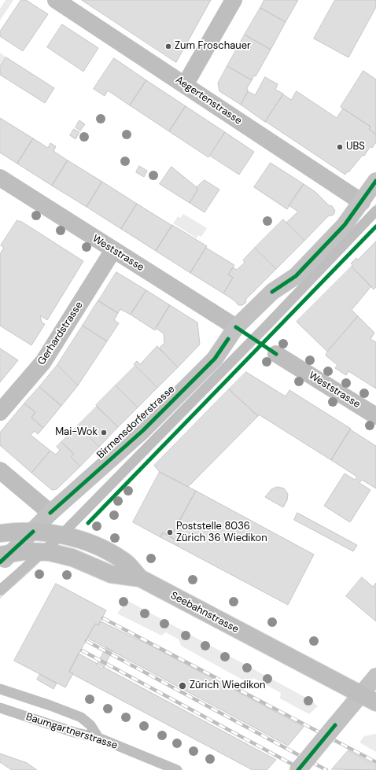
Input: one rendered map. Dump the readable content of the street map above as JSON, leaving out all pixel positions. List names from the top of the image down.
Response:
{
  "streets": {
    "main road": ["Birmensdorferstrasse"],
    "street": [
      "Aegertenstrasse",
      "Weststrasse",
      "Gerhardstrasse",
      "Seebahnstrasse"
    ],
    "lane": ["Baumgartnerstrasse"]
  },
  "crossings": [
    ["Aegertenstrasse", "Birmensdorferstrasse"],
    ["Weststrasse", "Gerhardstrasse"],
    ["Weststrasse", "Birmensdorferstrasse"],
    ["Birmensdorferstrasse", "Seebahnstrasse"]
  ],
  "places": [
    "Zum Froschauer",
    "UBS",
    "Mai-Wok",
    "Poststelle 8036 Zürich 36 Wiedikon",
    "Zürich Wiedikon"
  ]
}
